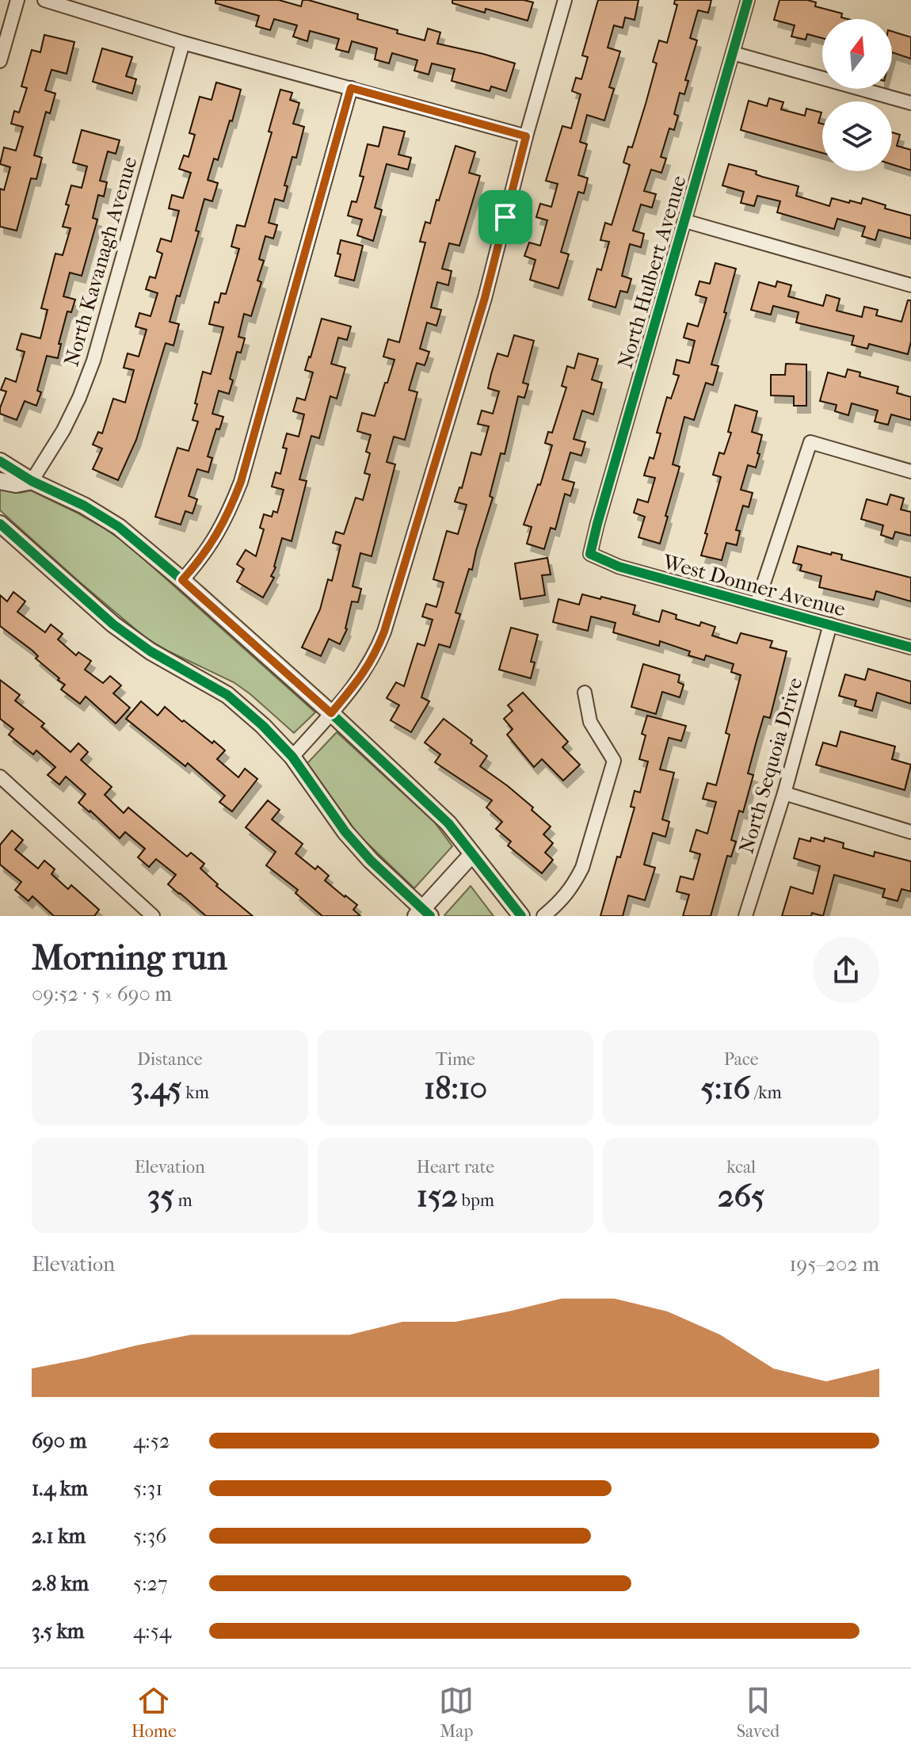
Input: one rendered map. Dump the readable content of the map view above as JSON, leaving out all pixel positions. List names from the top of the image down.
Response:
{
  "streets": {
    "street": [
      "North Kavanagh Avenue",
      "North Hulbert Avenue",
      "West Donner Avenue",
      "North Sequoia Drive"
    ]
  },
  "crossings": [
    ["North Hulbert Avenue", "West Donner Avenue"],
    ["West Donner Avenue", "North Sequoia Drive"]
  ],
  "north": "top",
  "page": {
    "heading": ["Morning run", "09:52 · 5 × 690 m"],
    "stats": [
      ["Distance", "3.45 km"],
      ["Time", "18:10"],
      ["Pace", "5:16 /km"],
      ["Elevation", "35 m"],
      ["Heart rate", "152 bpm"],
      ["kcal", "265"]
    ],
    "chart": ["Elevation", "195–202 m"],
    "list": [
      {
        "name": "690 m",
        "note": "4:52"
      },
      {
        "name": "1.4 km",
        "note": "5:31"
      },
      {
        "name": "2.1 km",
        "note": "5:36"
      },
      {
        "name": "2.8 km",
        "note": "5:27"
      },
      {
        "name": "3.5 km",
        "note": "4:54"
      }
    ],
    "tabs": ["Home", "Map", "Saved"]
  }
}
